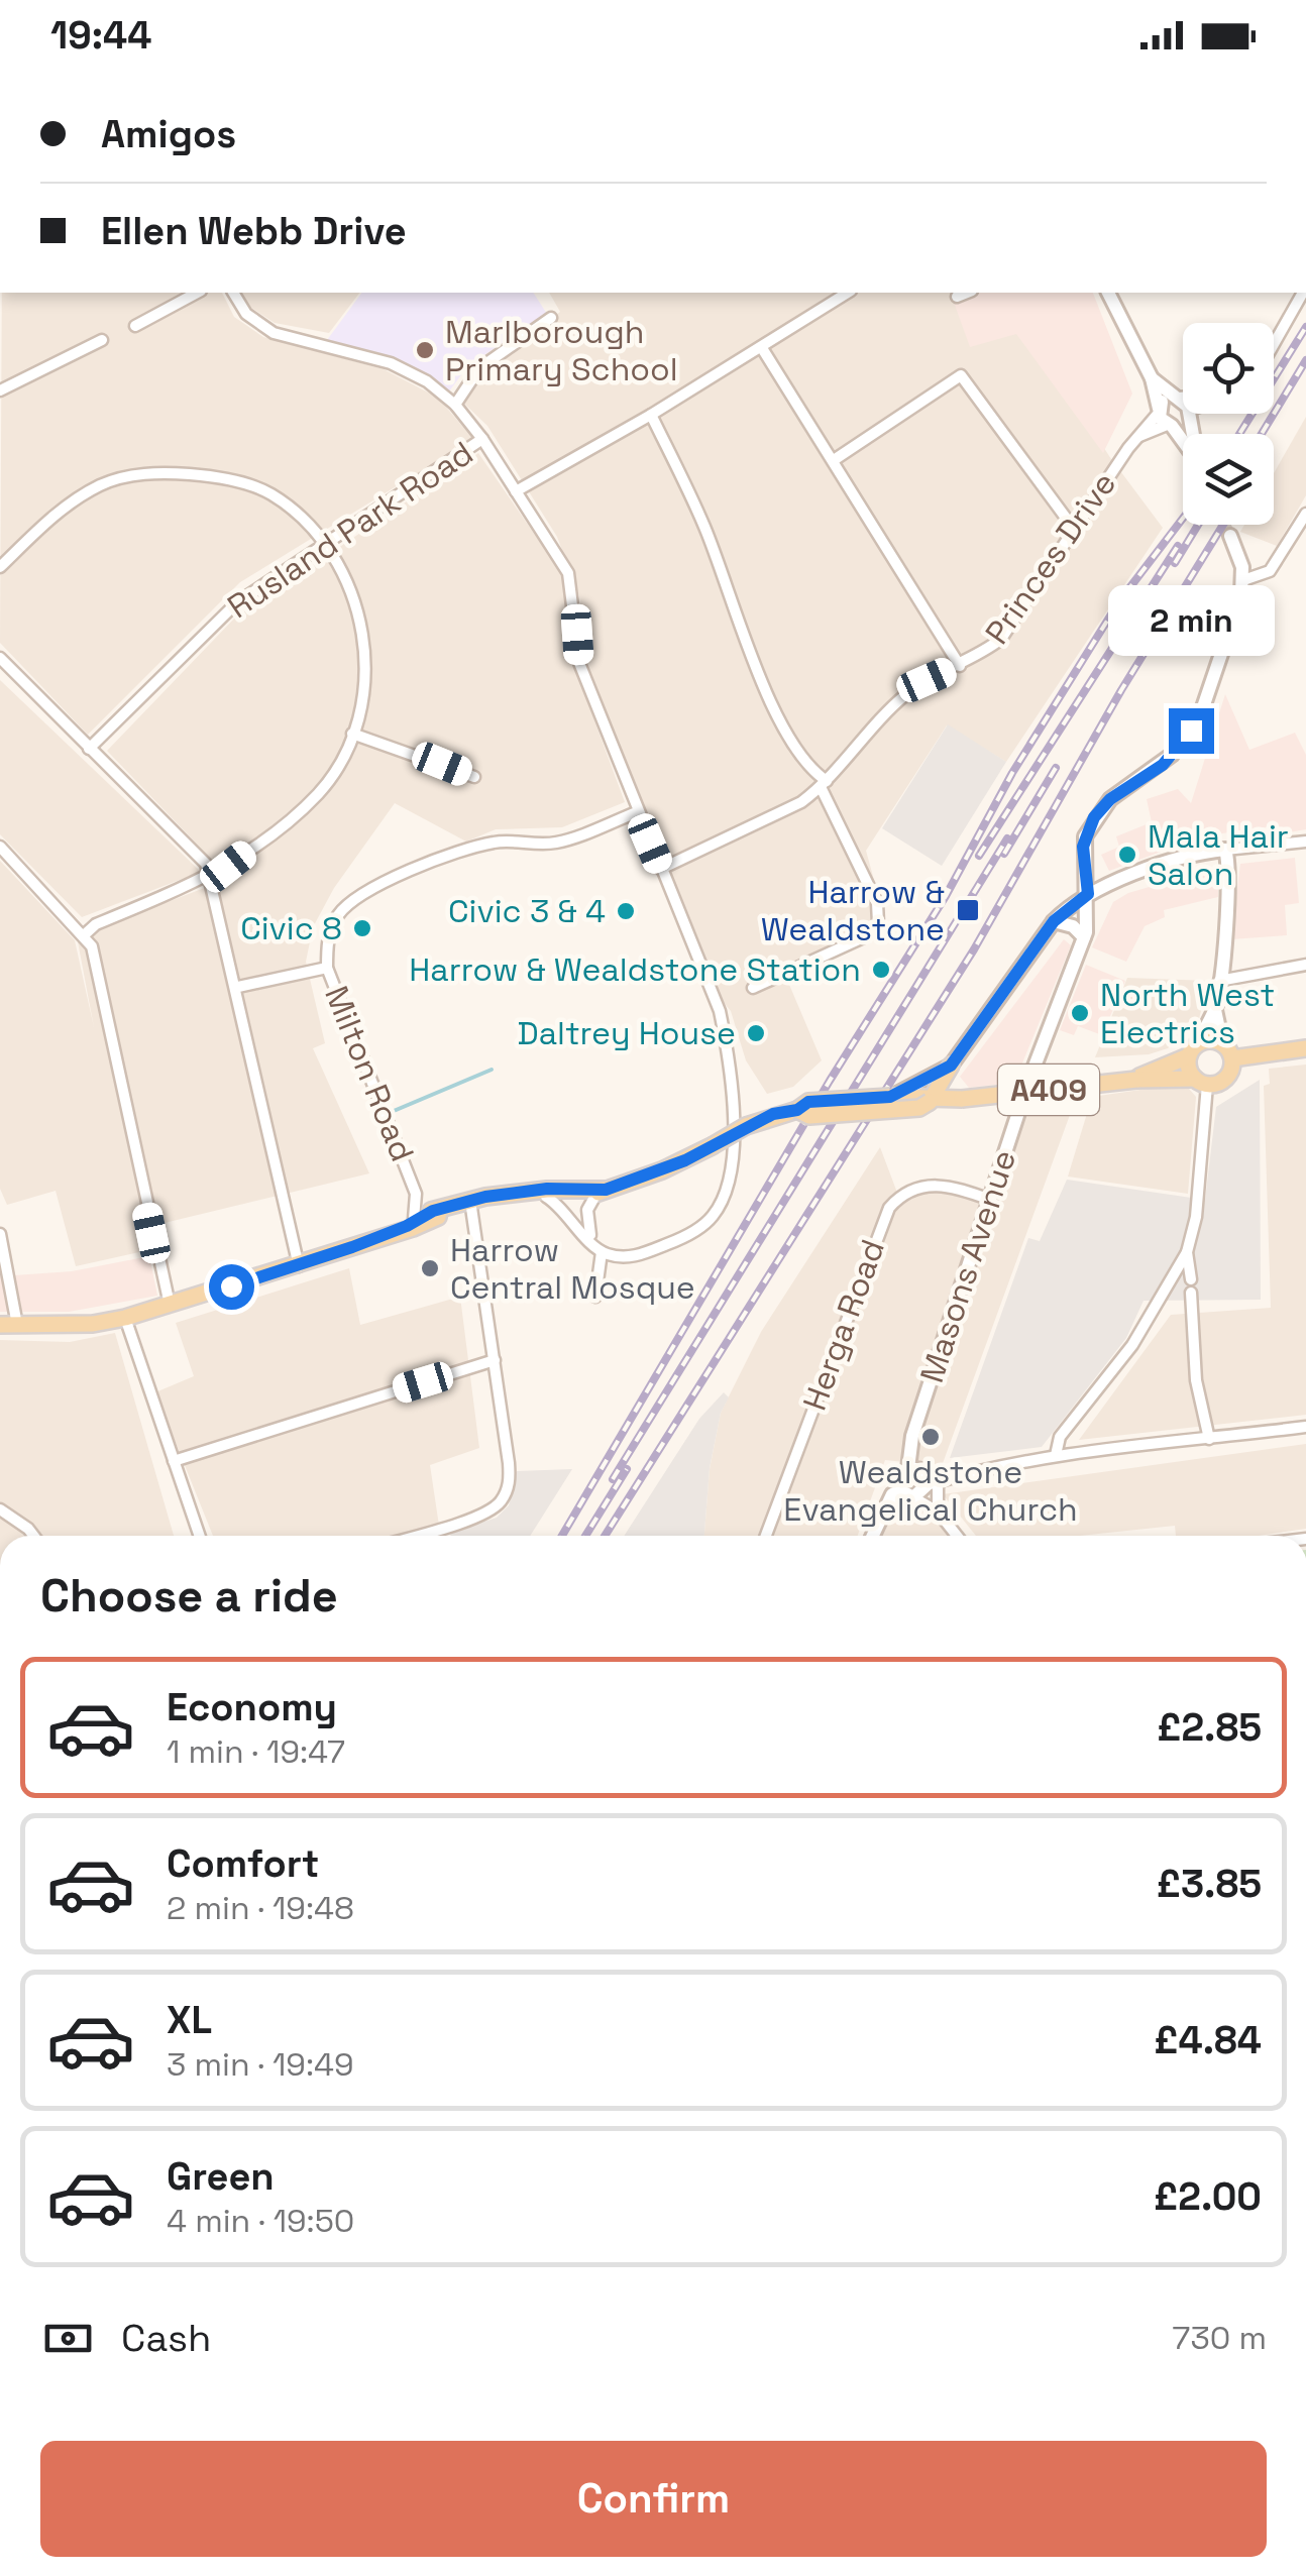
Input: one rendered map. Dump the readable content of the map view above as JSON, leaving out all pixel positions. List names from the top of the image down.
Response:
{
  "streets": {
    "main road": ["A409"],
    "street": [
      "Rusland Park Road",
      "Princes Drive",
      "Milton Road",
      "Masons Avenue",
      "Herga Road"
    ]
  },
  "crossings": [
    ["Milton Road", "A409"],
    ["Masons Avenue", "Herga Road"]
  ],
  "places": {
    "other": [
      "Marlborough Primary School",
      "Mala Hair Salon",
      "Civic 3 & 4",
      "Civic 8",
      "Harrow & Wealdstone Station",
      "North West Electrics",
      "Daltrey House",
      "Harrow Central Mosque",
      "Wealdstone Evangelical Church"
    ],
    "transit": ["Harrow & Wealdstone"]
  },
  "page": {
    "status": "19:44",
    "banner": ["Amigos", "Ellen Webb Drive"],
    "bubble": "2 min",
    "heading": "Choose a ride",
    "list": [
      {
        "name": "Economy",
        "note": "1 min · 19:47",
        "value": "£2.85"
      },
      {
        "name": "Comfort",
        "note": "2 min · 19:48",
        "value": "£3.85"
      },
      {
        "name": "XL",
        "note": "3 min · 19:49",
        "value": "£4.84"
      },
      {
        "name": "Green",
        "note": "4 min · 19:50",
        "value": "£2.00"
      }
    ],
    "pay": ["Cash", "730 m"],
    "buttons": "Confirm"
  }
}
